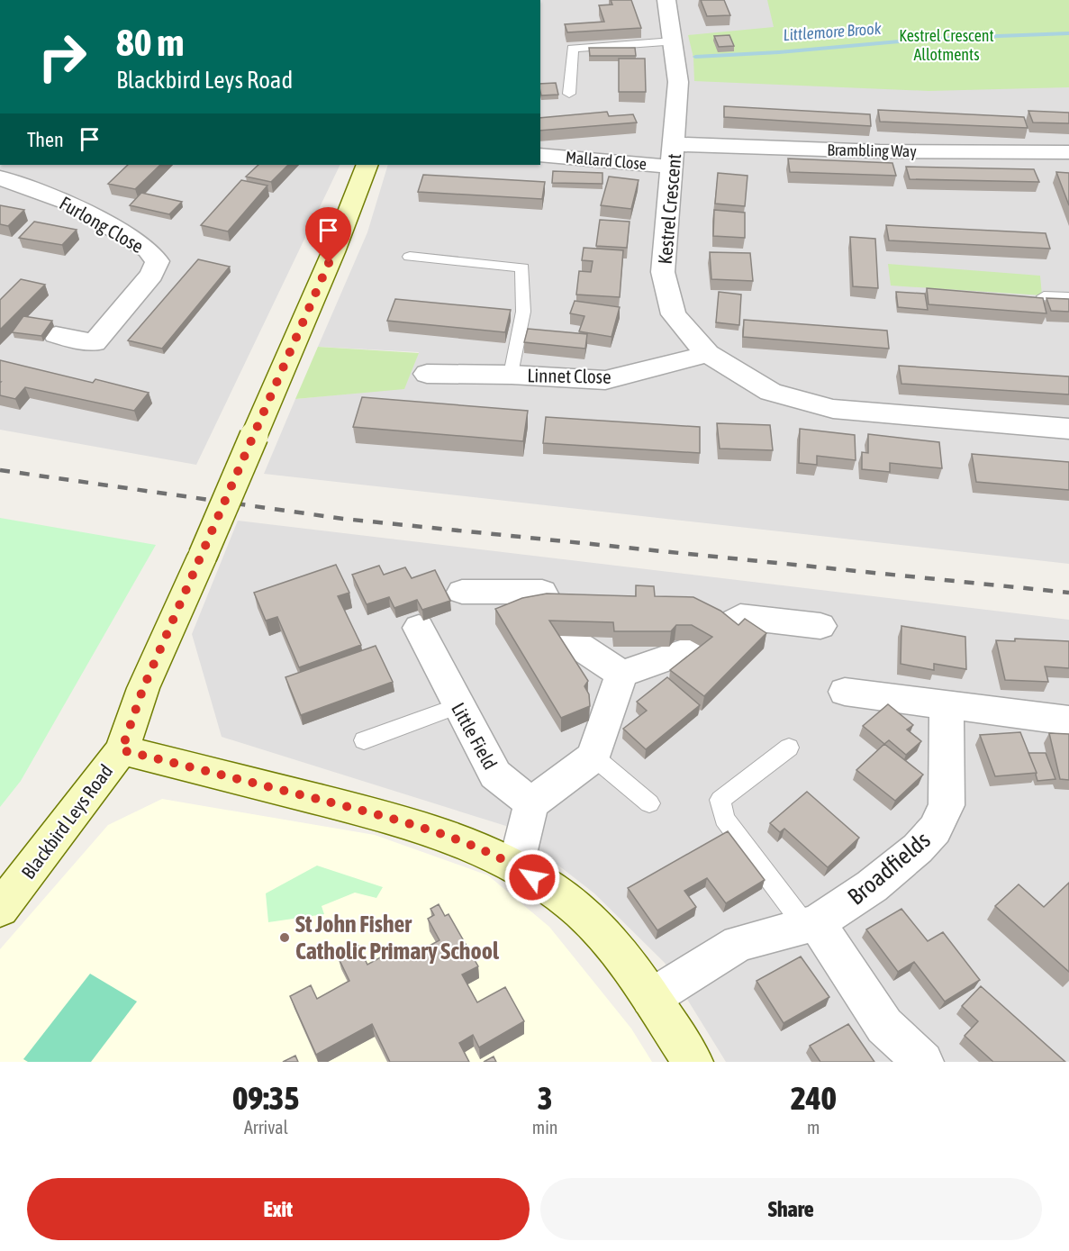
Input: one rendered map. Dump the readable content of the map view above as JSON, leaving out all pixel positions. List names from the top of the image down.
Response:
{
  "streets": {
    "street": [
      "Brambling Way",
      "Mallard Close",
      "Kestrel Crescent",
      "Furlong Close",
      "Linnet Close",
      "Little Field",
      "Blackbird Leys Road",
      "Broadfields"
    ]
  },
  "crossings": [
    ["Brambling Way", "Mallard Close"],
    ["Brambling Way", "Kestrel Crescent"],
    ["Mallard Close", "Kestrel Crescent"],
    ["Kestrel Crescent", "Linnet Close"]
  ],
  "water": ["Littlemore Brook"],
  "parks": ["Kestrel Crescent Allotments"],
  "places": ["St John Fisher Catholic Primary School"],
  "page": {
    "turn": ["80 m", "Blackbird Leys Road"],
    "then": "Then",
    "eta": [
      "09:35",
      "Arrival",
      "3",
      "min",
      "240",
      "m"
    ],
    "buttons": ["Exit", "Share"]
  }
}
